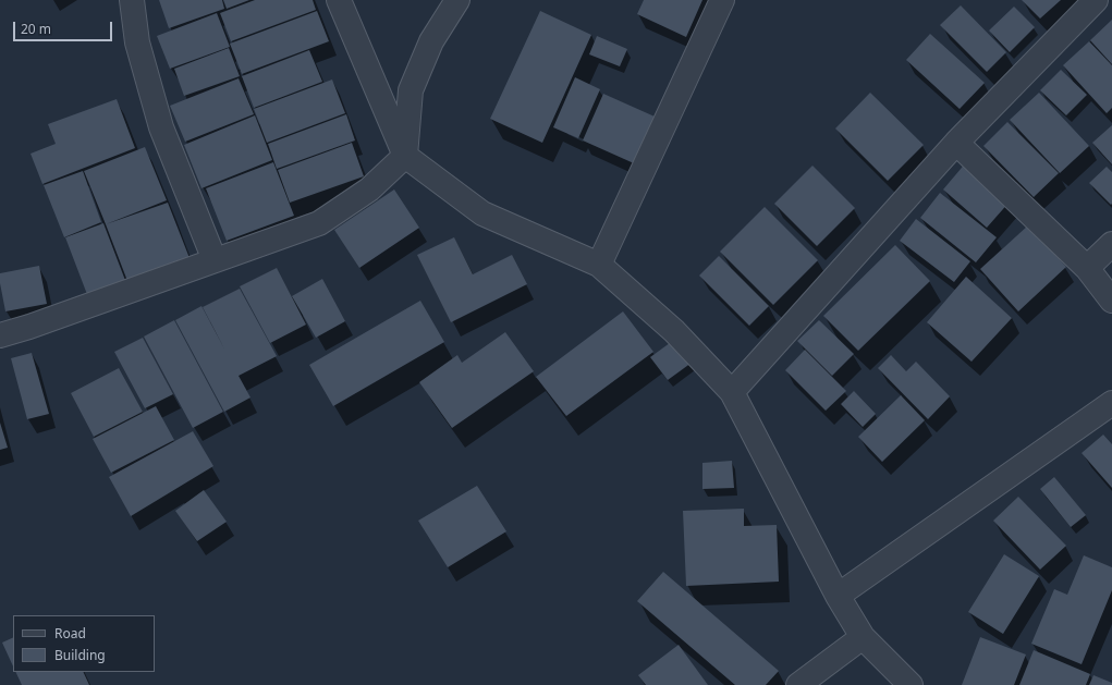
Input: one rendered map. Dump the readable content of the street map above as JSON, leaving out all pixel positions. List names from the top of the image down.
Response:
{
  "legend": ["Road", "Building"],
  "scale_bar": "20 m"
}
